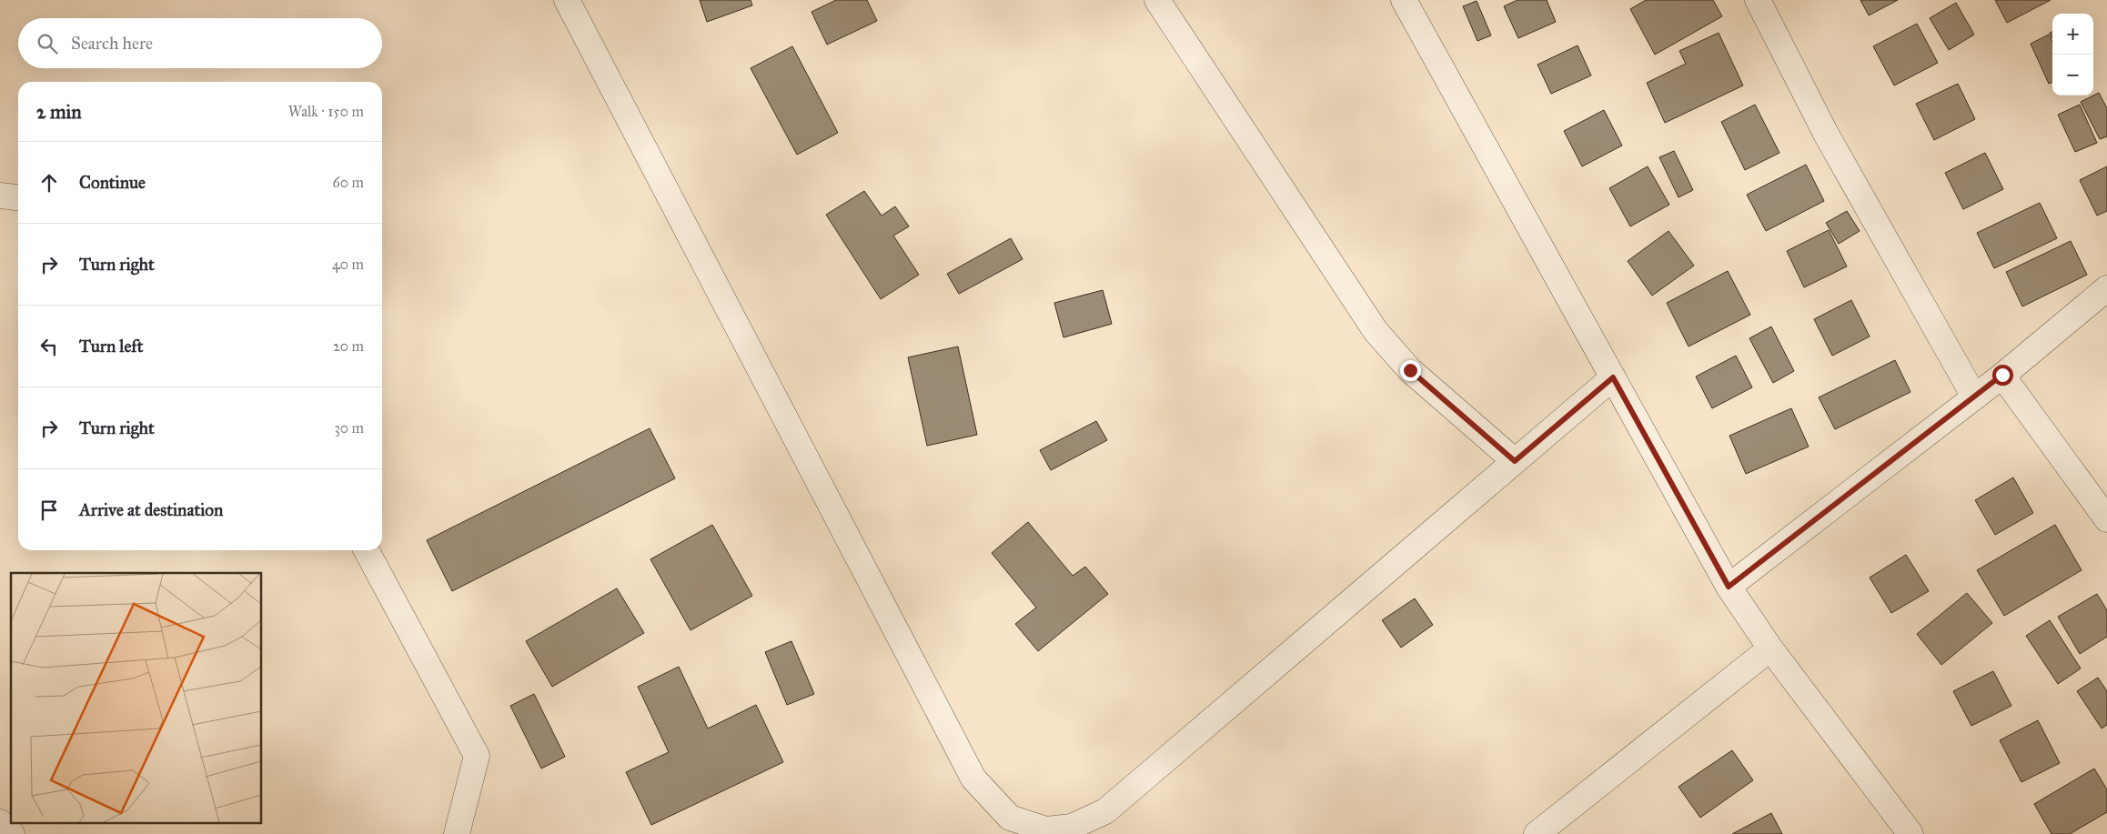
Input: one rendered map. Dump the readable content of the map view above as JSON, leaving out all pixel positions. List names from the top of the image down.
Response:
{
  "page": {
    "map_buttons": ["+", "−"],
    "search": "Search here",
    "heading": ["2 min", "Walk · 150 m"],
    "list": [
      ["Continue", "60 m"],
      ["Turn right", "40 m"],
      ["Turn left", "20 m"],
      ["Turn right", "30 m"],
      "Arrive at destination"
    ]
  }
}
